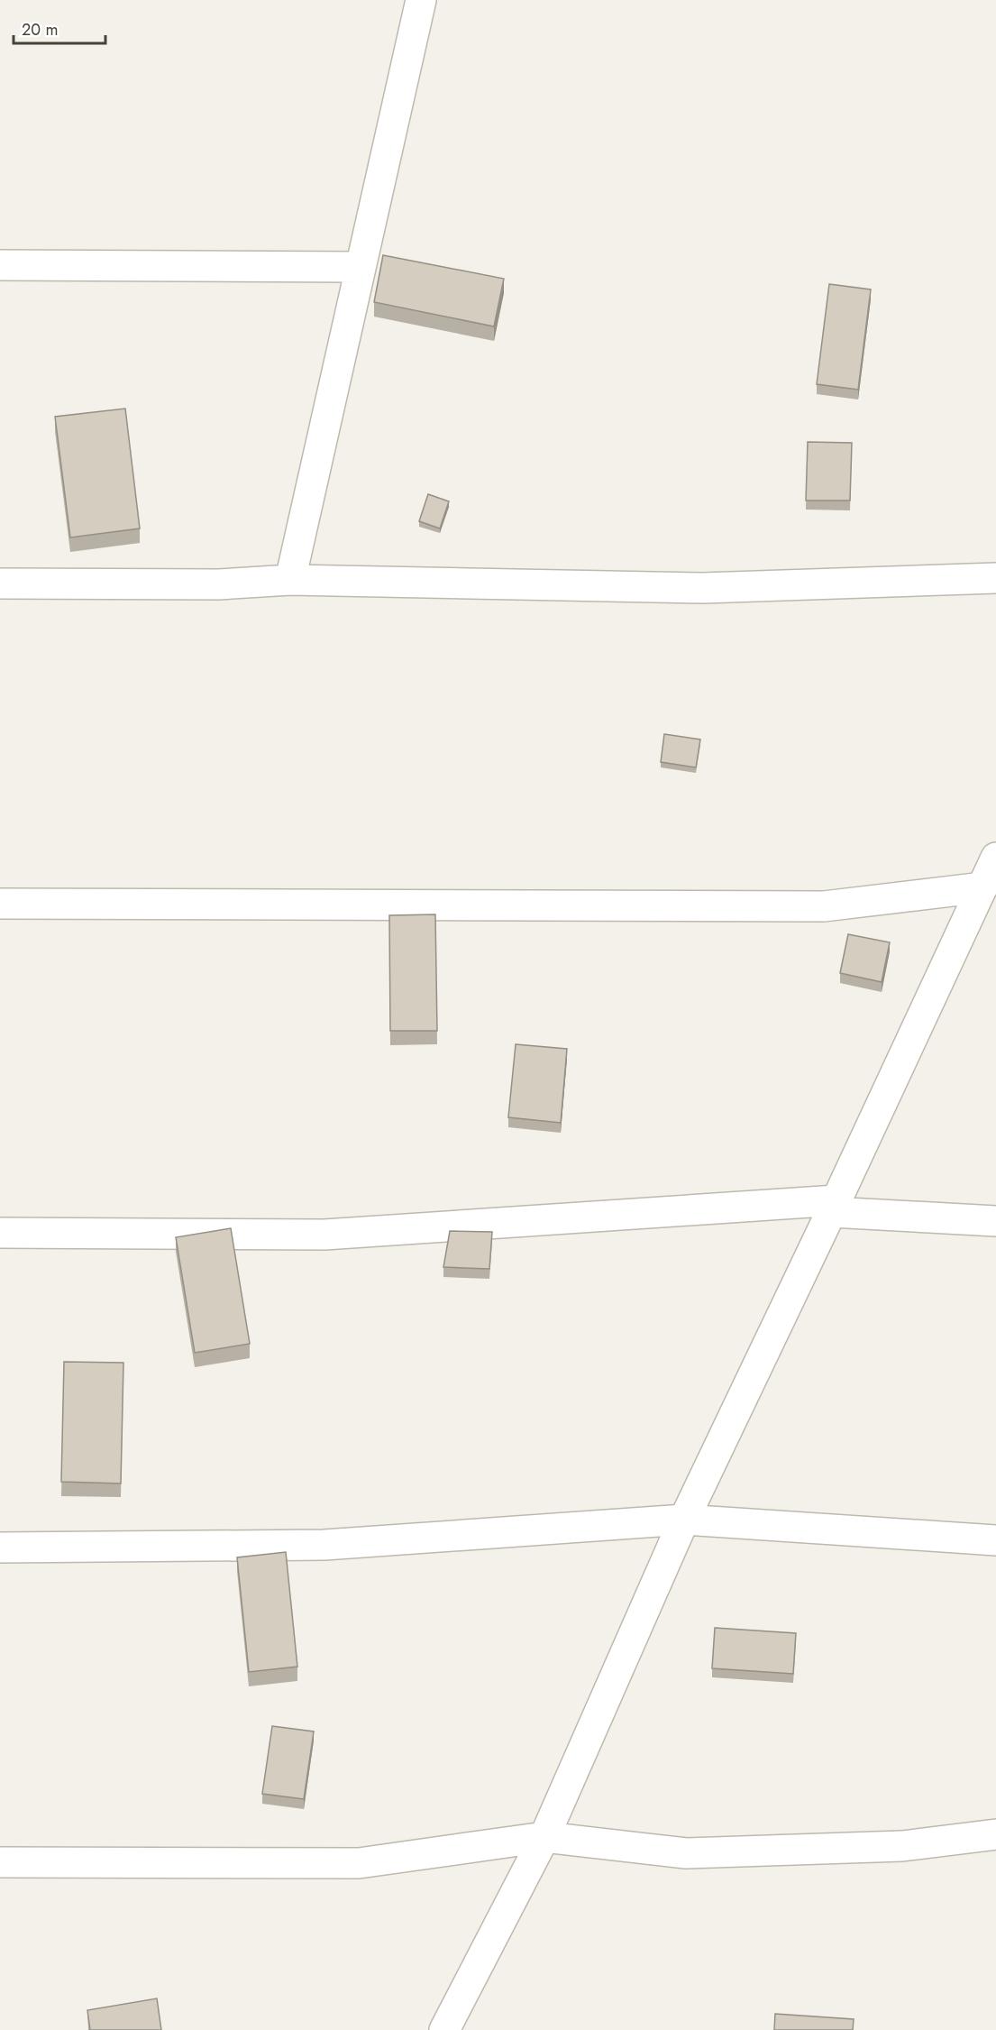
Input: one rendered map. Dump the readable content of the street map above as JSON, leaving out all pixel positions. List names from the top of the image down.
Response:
{
  "scale_bar": "20 m"
}
